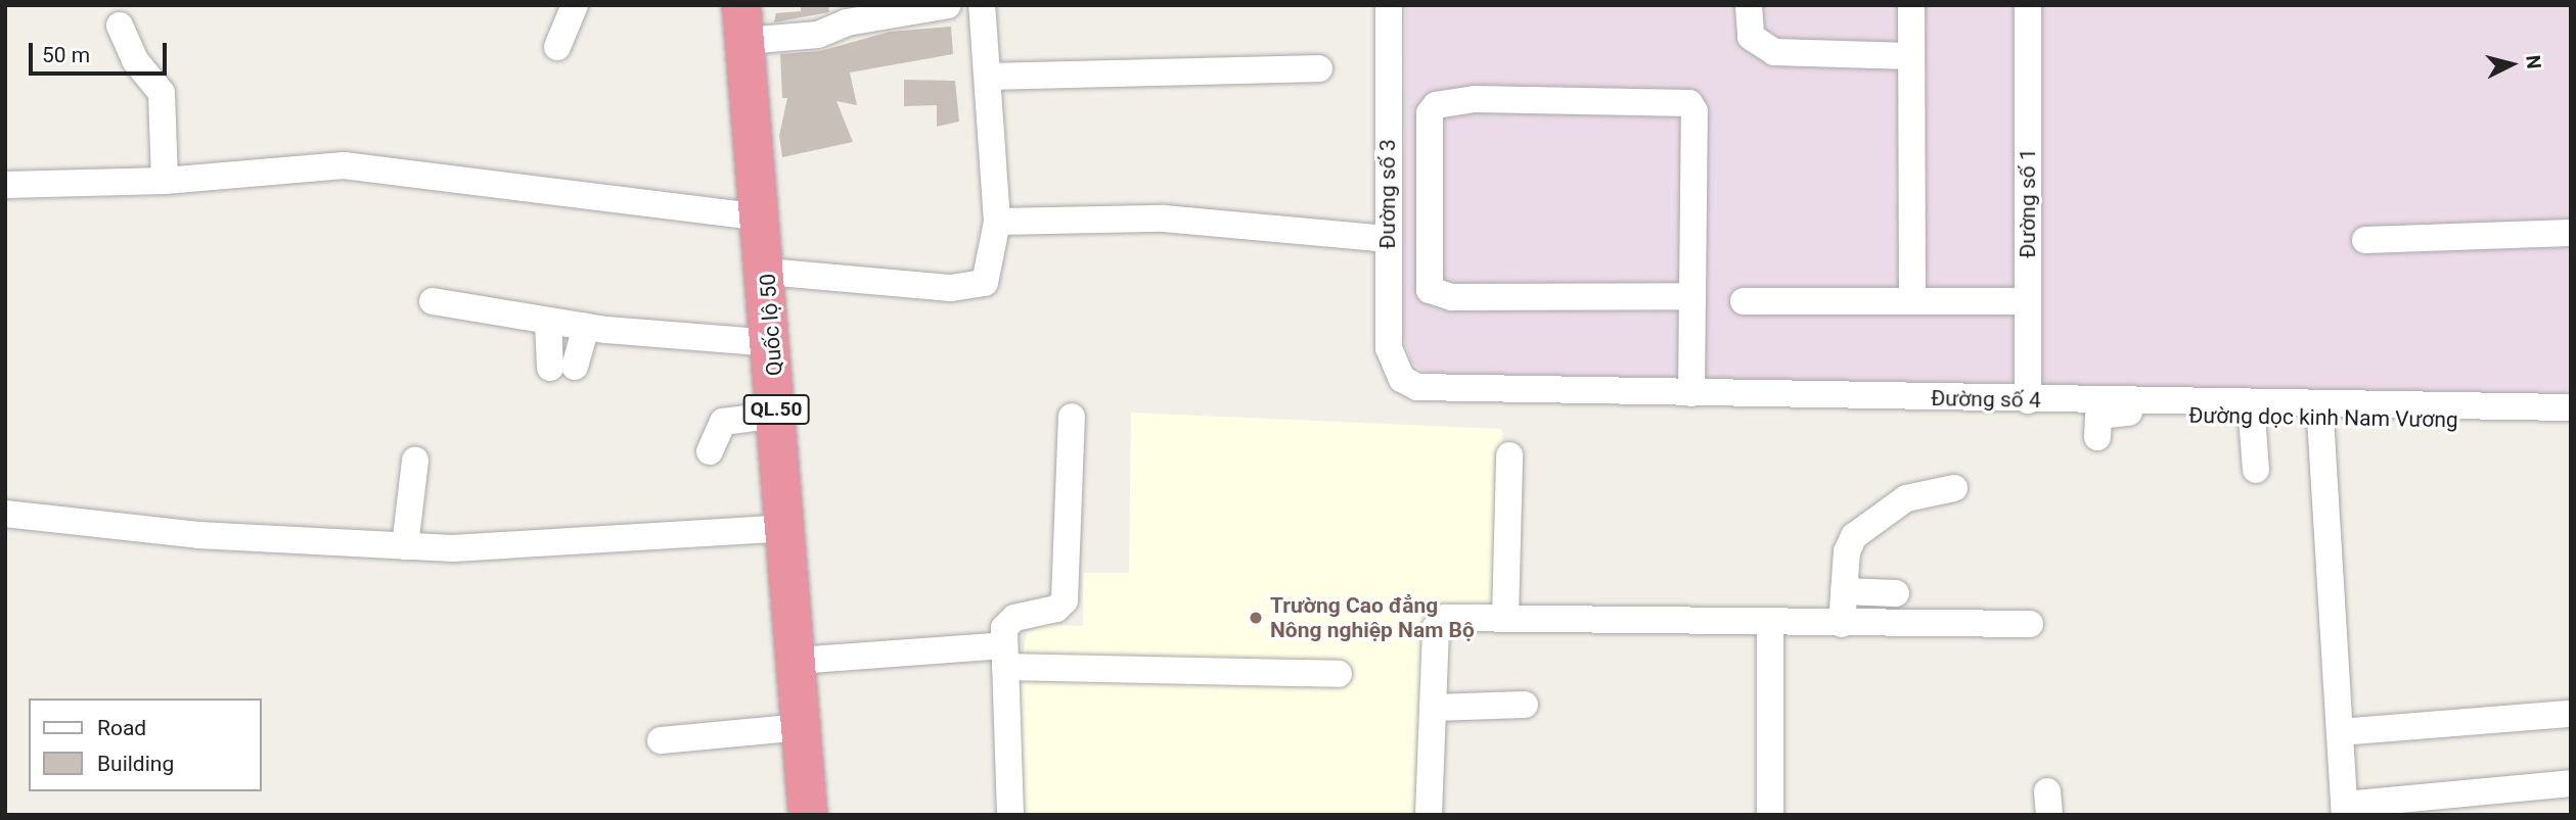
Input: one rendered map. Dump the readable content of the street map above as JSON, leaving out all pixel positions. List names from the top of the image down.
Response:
{
  "streets": {
    "highway": ["Quốc lộ 50", "QL.50"],
    "street": [
      "Đường số 3",
      "Đường số 1",
      "Đường số 4",
      "Đường dọc kinh Nam Vương"
    ]
  },
  "crossings": [
    ["Đường số 3", "Đường số 4"],
    ["Đường số 1", "Đường số 4"]
  ],
  "places": ["Trường Cao đẳng Nông nghiệp Nam Bộ"],
  "legend": ["Road", "Building"],
  "scale_bar": "50 m",
  "north": "right"
}
